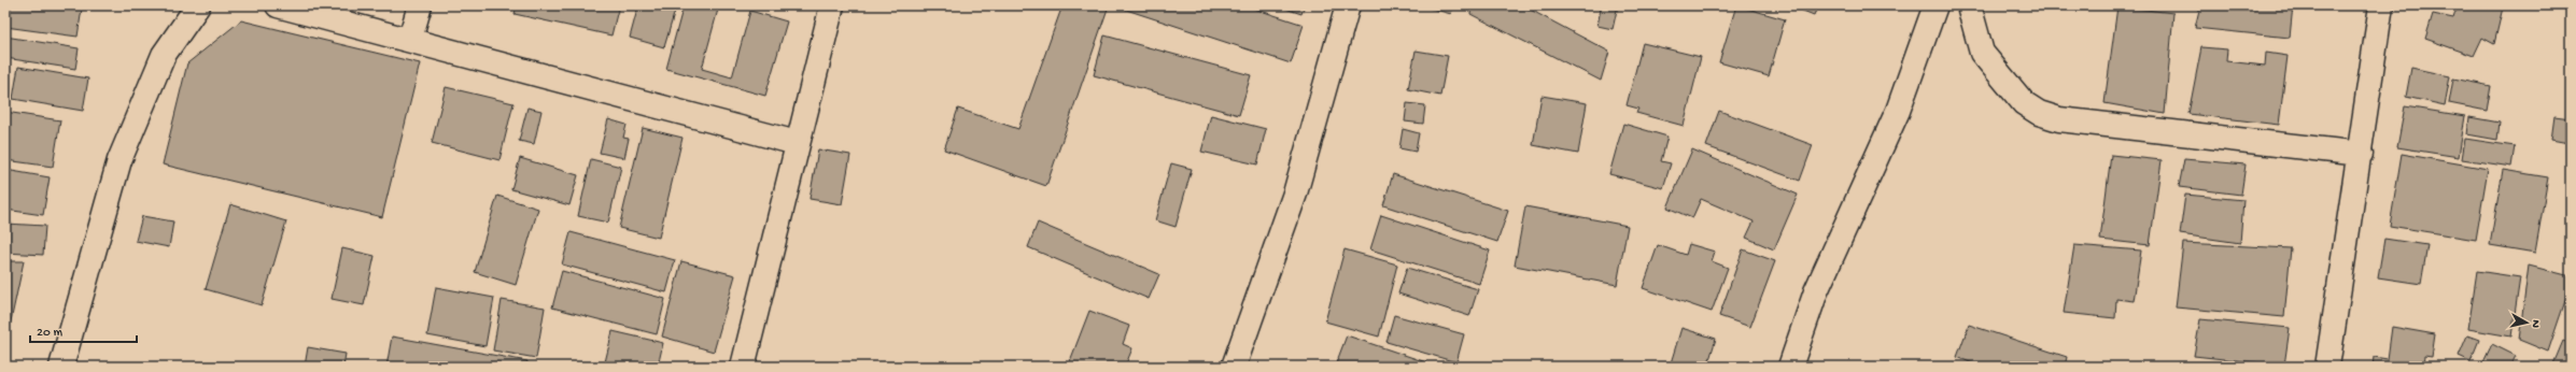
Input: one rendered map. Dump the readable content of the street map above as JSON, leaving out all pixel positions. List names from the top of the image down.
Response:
{
  "scale_bar": "20 m",
  "north": "right"
}
